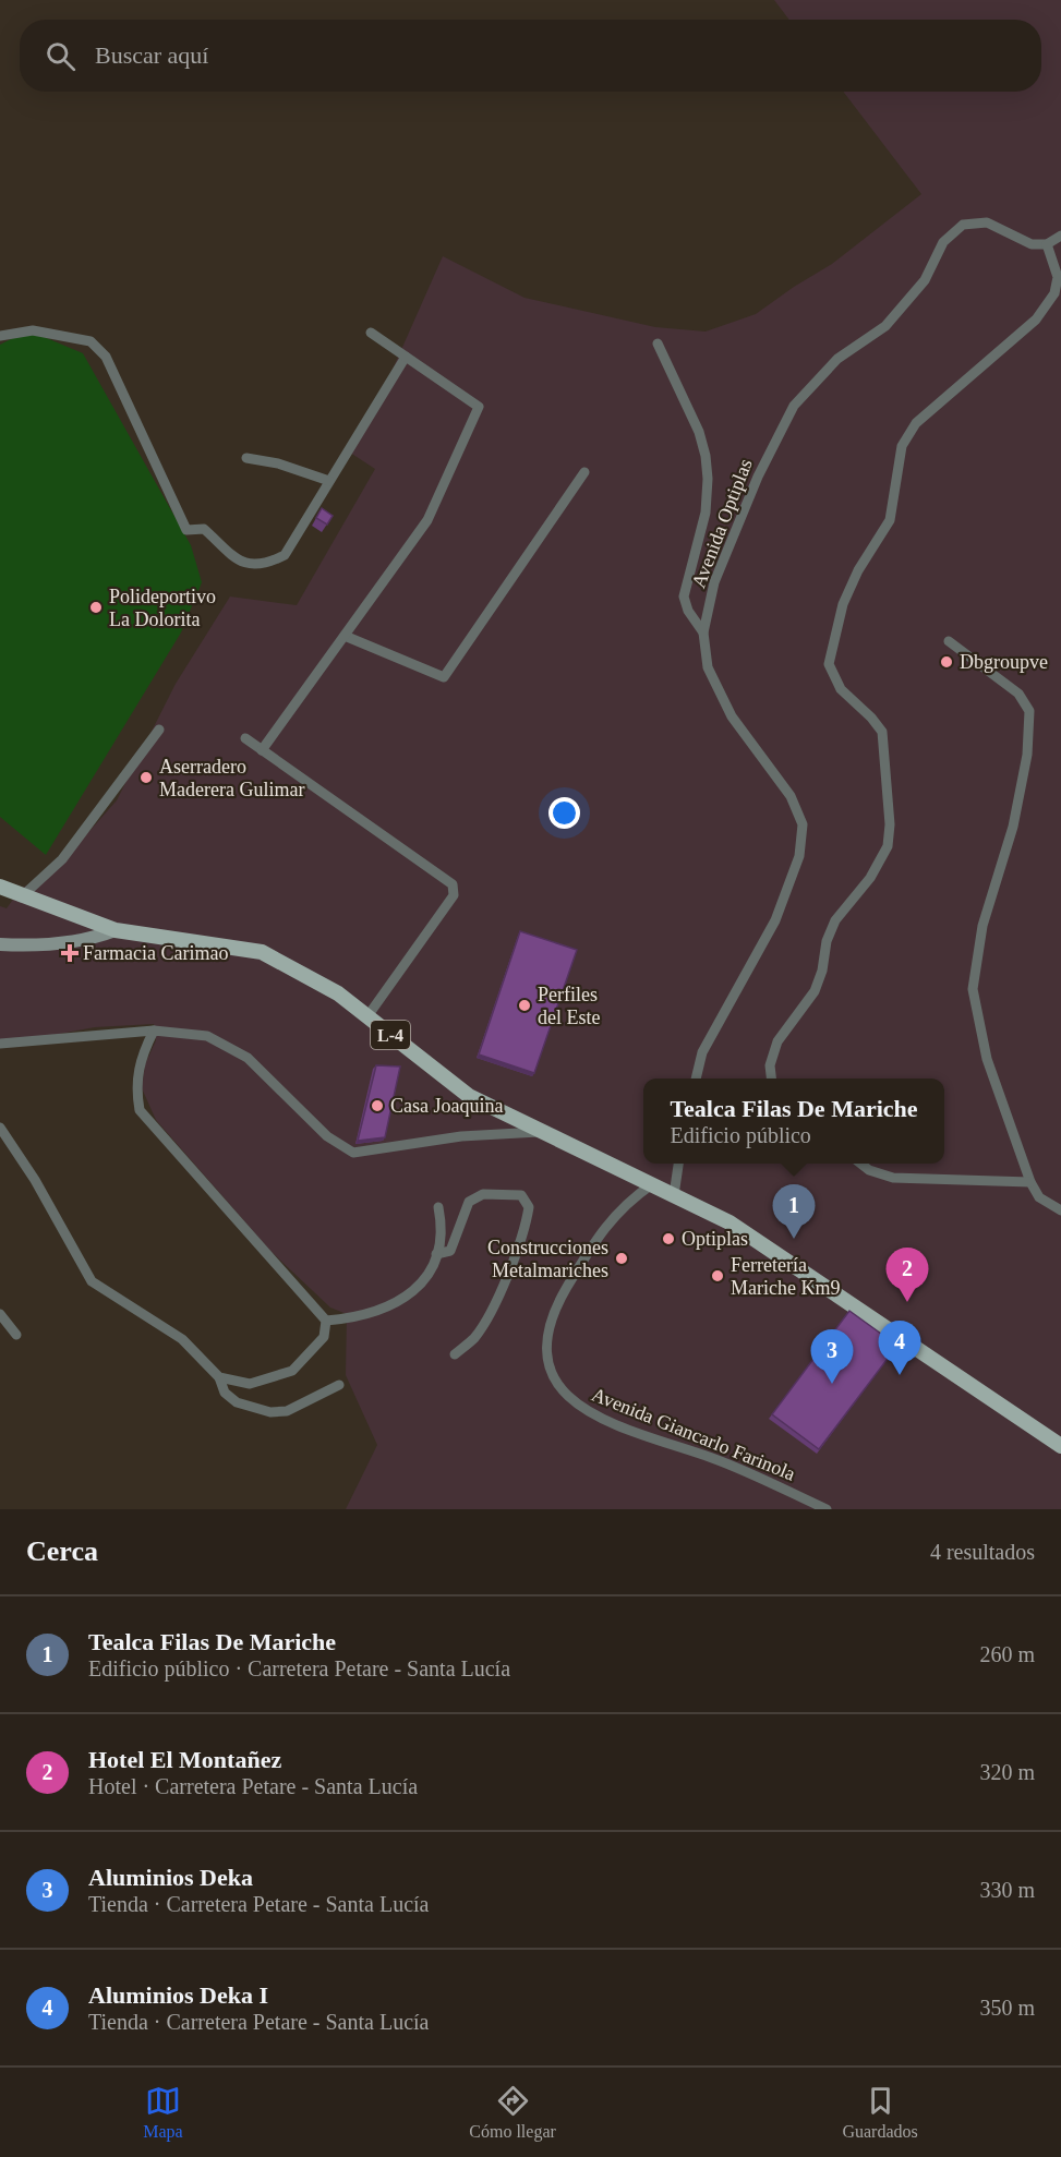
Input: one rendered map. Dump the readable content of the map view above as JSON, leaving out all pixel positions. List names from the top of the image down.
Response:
{
  "streets": {
    "main road": ["L-4"],
    "street": ["Avenida Optiplas", "Avenida Giancarlo Farinola"]
  },
  "crossings": [
    ["L-4", "Avenida Giancarlo Farinola"]
  ],
  "places": {
    "other": [
      "Polideportivo La Dolorita",
      "Dbgroupve",
      "Aserradero Maderera Gulimar",
      "Perfiles del Este",
      "Casa Joaquina",
      "Optiplas",
      "Construcciones Metalmariches",
      "Ferretería Mariche Km9"
    ],
    "health": ["Farmacia Carimao"]
  },
  "page": {
    "search": "Buscar aquí",
    "popup": ["Tealca Filas De Mariche", "Edificio público"],
    "pins": [
      "1",
      "2",
      "4",
      "3"
    ],
    "heading": ["Cerca", "4 resultados"],
    "list": [
      {
        "mark": "1",
        "name": "Tealca Filas De Mariche",
        "note": "Edificio público · Carretera Petare - Santa Lucía",
        "value": "260 m"
      },
      {
        "mark": "2",
        "name": "Hotel El Montañez",
        "note": "Hotel · Carretera Petare - Santa Lucía",
        "value": "320 m"
      },
      {
        "mark": "3",
        "name": "Aluminios Deka",
        "note": "Tienda · Carretera Petare - Santa Lucía",
        "value": "330 m"
      },
      {
        "mark": "4",
        "name": "Aluminios Deka I",
        "note": "Tienda · Carretera Petare - Santa Lucía",
        "value": "350 m"
      }
    ],
    "nav": ["Mapa", "Cómo llegar", "Guardados"]
  }
}
